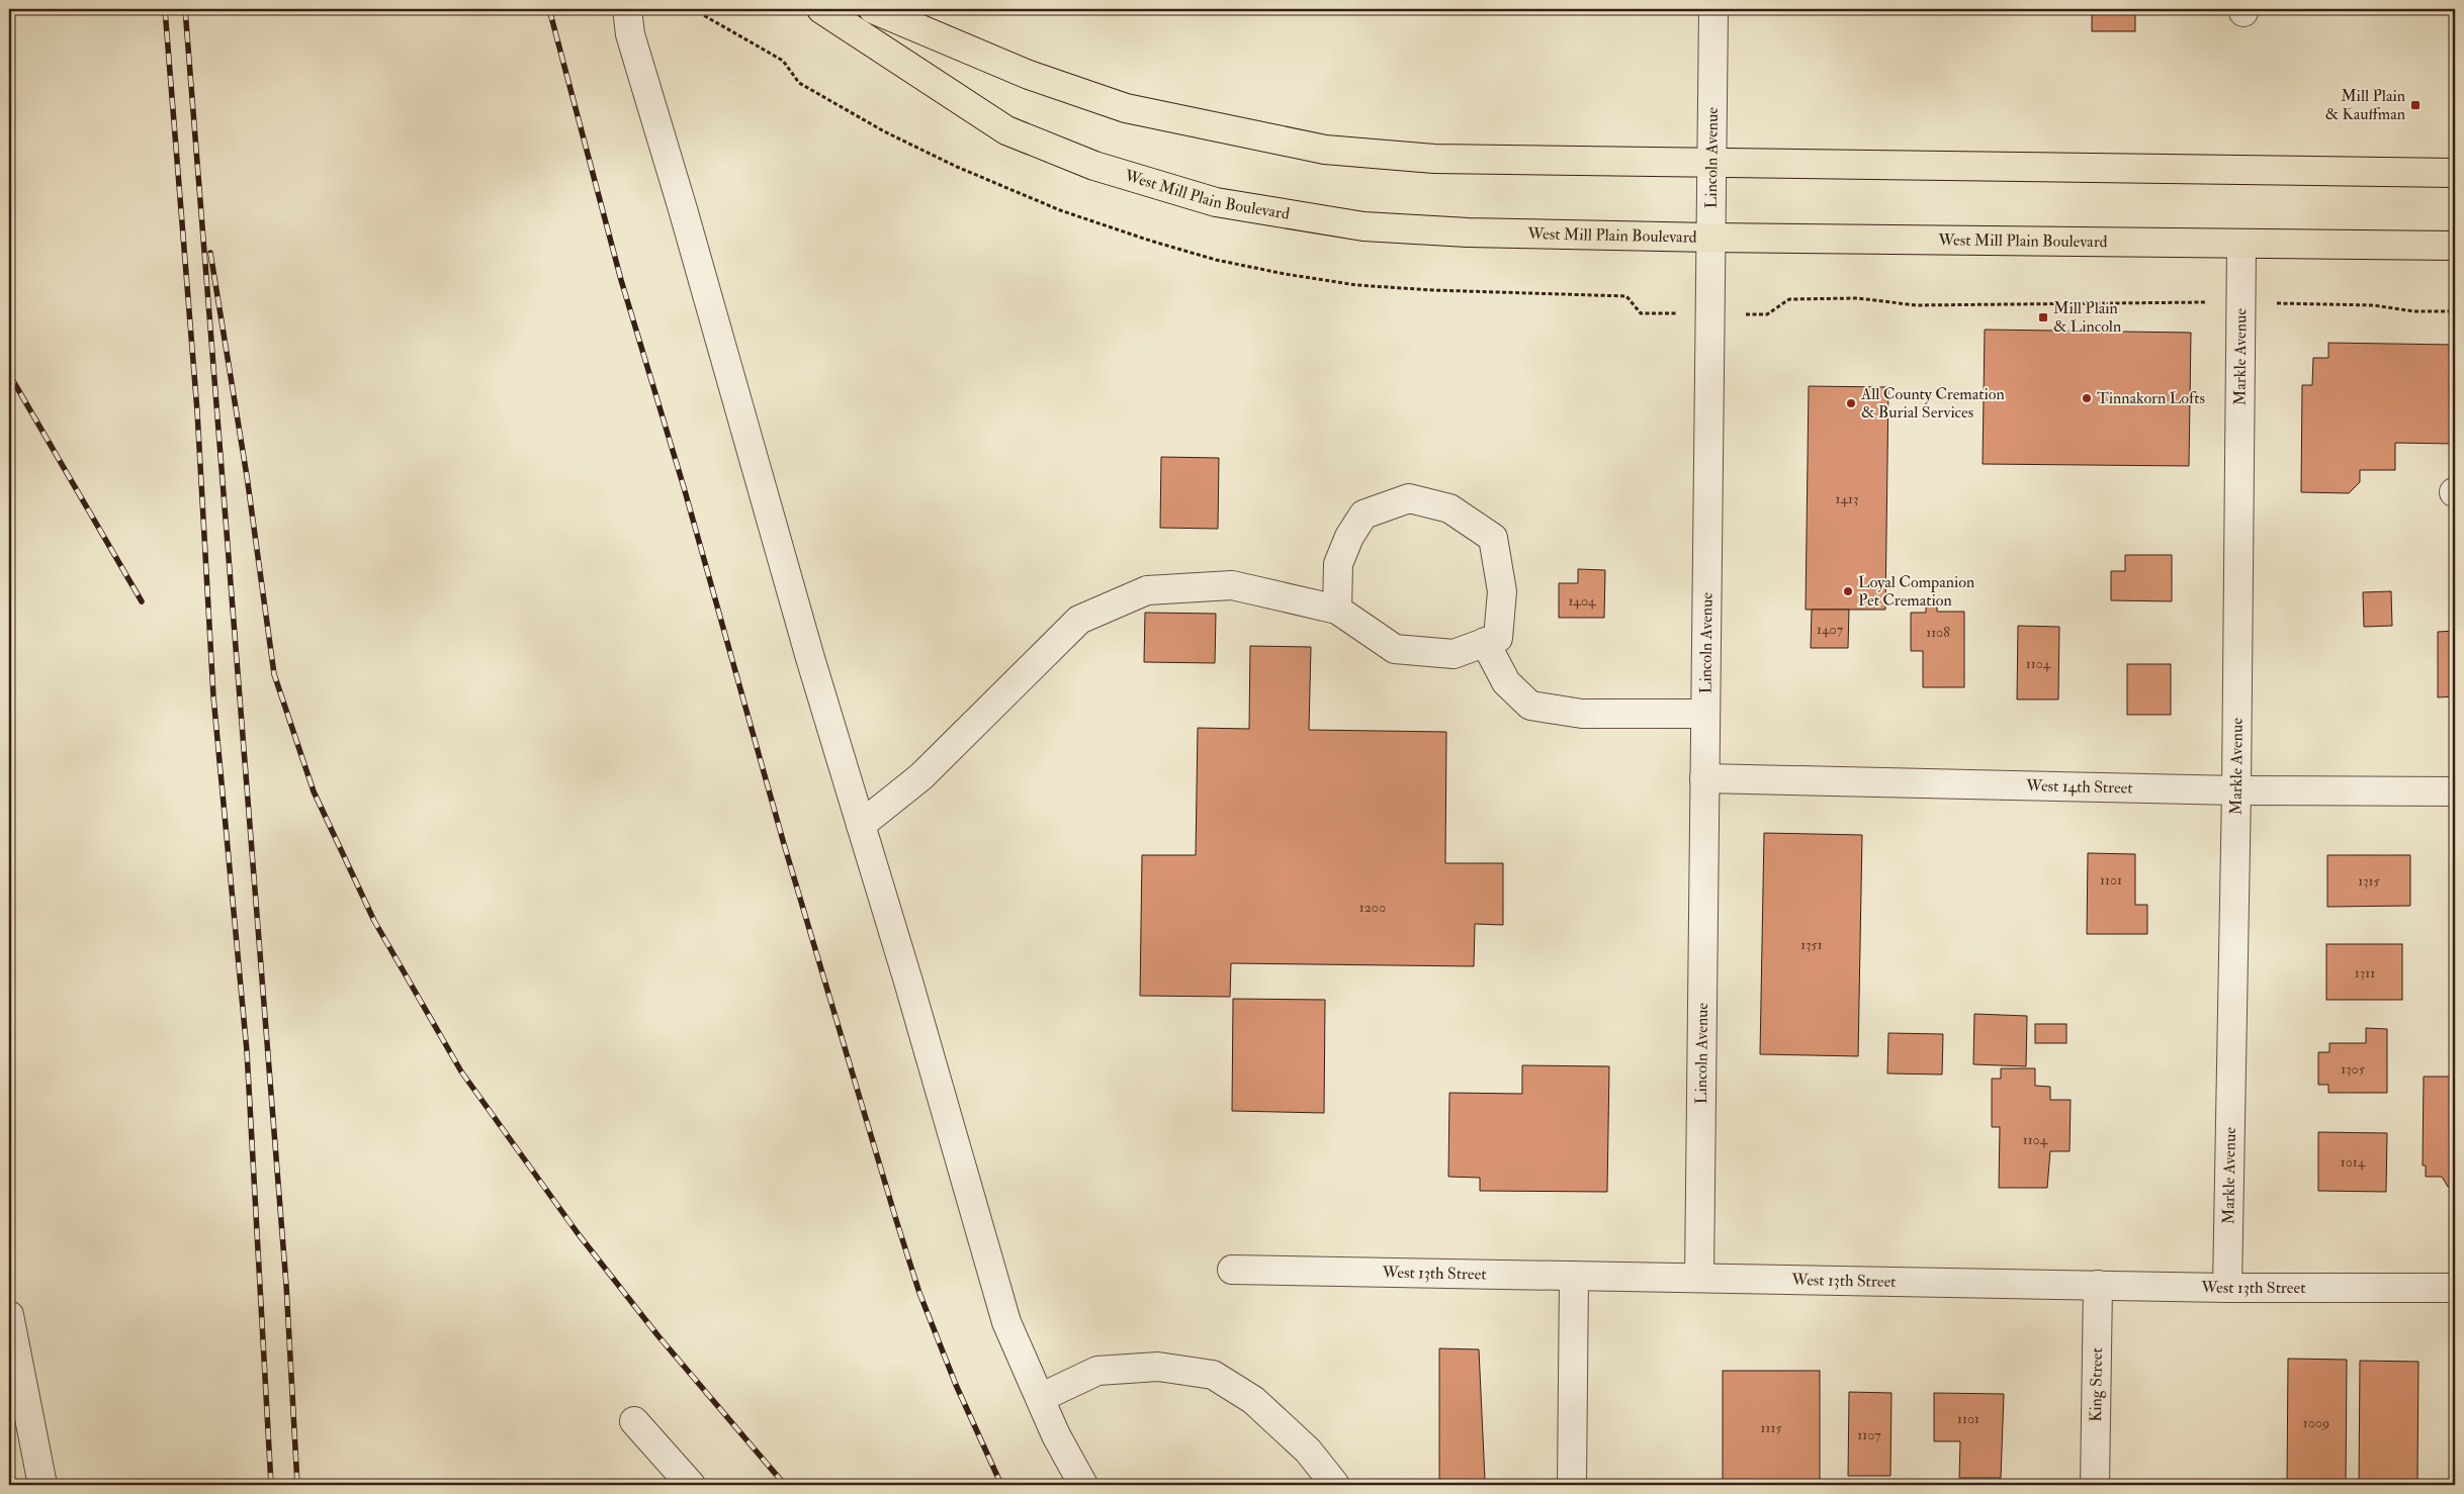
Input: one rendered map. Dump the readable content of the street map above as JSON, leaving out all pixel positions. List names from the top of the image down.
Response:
{
  "streets": {
    "main road": ["West Mill Plain Boulevard"],
    "street": [
      "Lincoln Avenue",
      "Markle Avenue",
      "West 14th Street",
      "West 13th Street",
      "King Street"
    ]
  },
  "crossings": [
    ["Lincoln Avenue", "West Mill Plain Boulevard"],
    ["Lincoln Avenue", "West 14th Street"],
    ["Lincoln Avenue", "West 13th Street"],
    ["West Mill Plain Boulevard", "Markle Avenue"],
    ["Markle Avenue", "West 14th Street"],
    ["Markle Avenue", "West 13th Street"],
    ["West 13th Street", "King Street"]
  ],
  "places": {
    "transit": ["Mill Plain & Kauffman", "Mill Plain & Lincoln"],
    "other": ["Tinnakorn Lofts", "All County Cremation & Burial Services", "Loyal Companion Pet Cremation"]
  },
  "house_numbers": [
    "1413",
    "1404",
    "1407",
    "1108",
    "1104",
    "1101",
    "1315",
    "1200",
    "1351",
    "1311",
    "1305",
    "1104",
    "1014",
    "1101",
    "1009",
    "1115",
    "1107"
  ]
}
